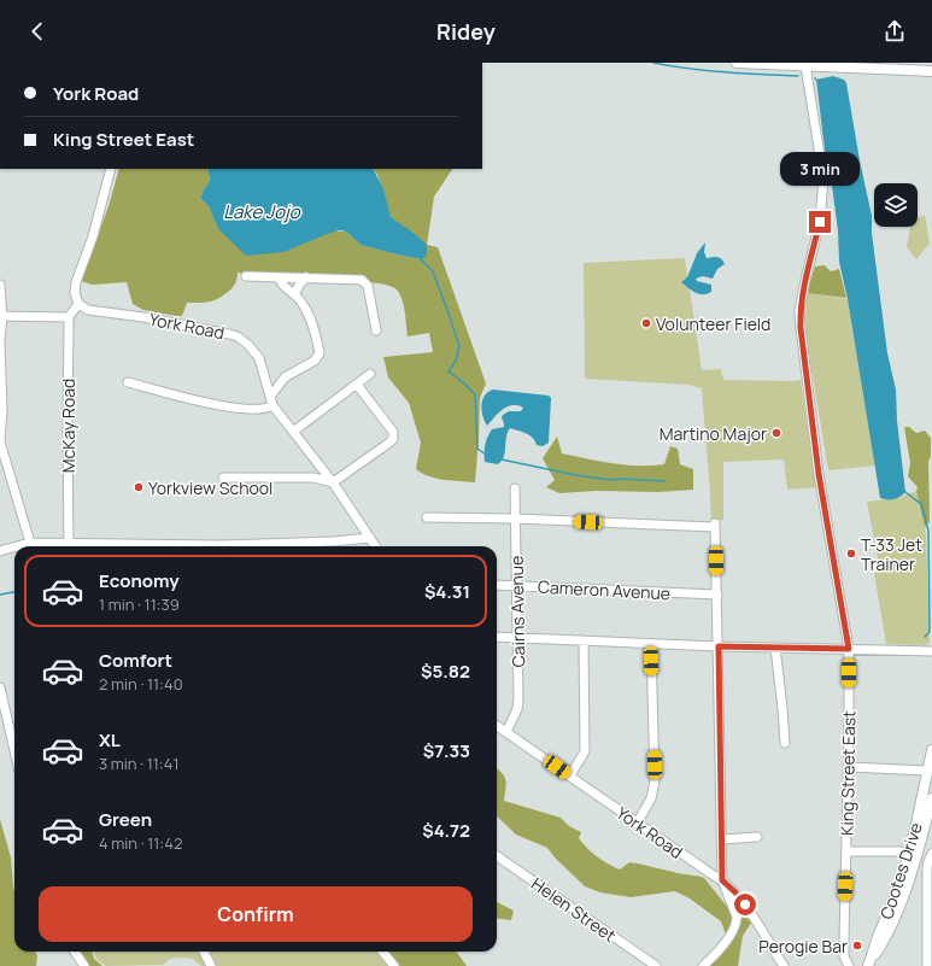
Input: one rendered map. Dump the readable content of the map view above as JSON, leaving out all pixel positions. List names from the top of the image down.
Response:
{
  "streets": {
    "main road": ["Cootes Drive"],
    "street": [
      "York Road",
      "McKay Road",
      "Cameron Avenue",
      "Cairns Avenue",
      "King Street East",
      "Helen Street"
    ]
  },
  "crossings": [
    ["York Road", "Cairns Avenue"],
    ["Cameron Avenue", "Cairns Avenue"]
  ],
  "water": ["Lake Jojo"],
  "places": [
    "Volunteer Field",
    "Martino Major",
    "Yorkview School",
    "T-33 Jet Trainer",
    "Perogie Bar"
  ],
  "page": {
    "header": "Ridey",
    "banner": ["York Road", "King Street East"],
    "bubble": "3 min",
    "list": [
      {
        "name": "Economy",
        "note": "1 min · 11:39",
        "value": "$4.31"
      },
      {
        "name": "Comfort",
        "note": "2 min · 11:40",
        "value": "$5.82"
      },
      {
        "name": "XL",
        "note": "3 min · 11:41",
        "value": "$7.33"
      },
      {
        "name": "Green",
        "note": "4 min · 11:42",
        "value": "$4.72"
      }
    ],
    "buttons": "Confirm"
  }
}
